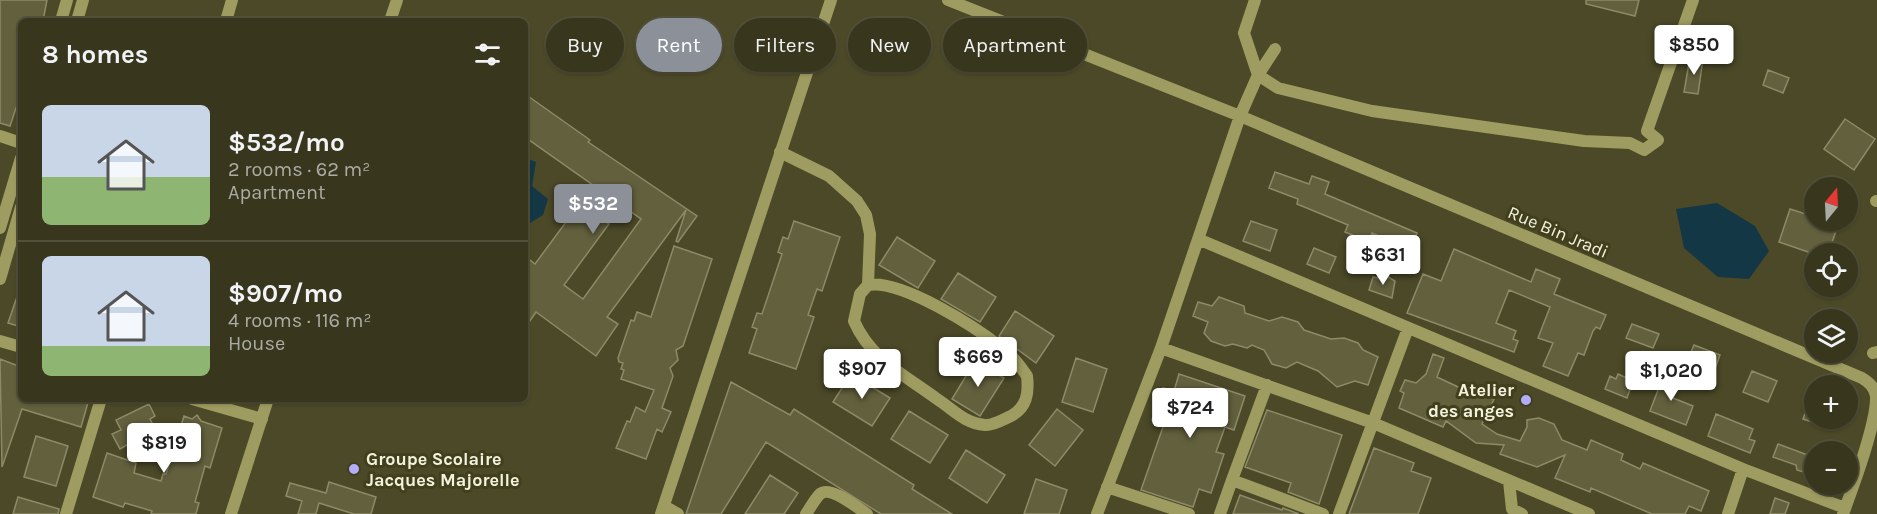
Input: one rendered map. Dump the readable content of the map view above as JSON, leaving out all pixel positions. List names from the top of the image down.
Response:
{
  "streets": {
    "street": ["Rue Bin Jradi"]
  },
  "places": ["Atelier des anges", "Groupe Scolaire Jacques Majorelle"],
  "north": "top",
  "page": {
    "chip": [
      "Buy",
      "Rent",
      "Filters",
      "New",
      "Apartment"
    ],
    "heading": "8 homes",
    "price": [
      "$850",
      "$532",
      "$631",
      "$669",
      "$907",
      "$1,020",
      "$724",
      "$819"
    ],
    "list": [
      {
        "name": "$532/mo",
        "note": "2 rooms · 62 m² · Apartment"
      },
      {
        "name": "$907/mo",
        "note": "4 rooms · 116 m² · House"
      }
    ],
    "map_buttons": ["+", "−"]
  }
}
